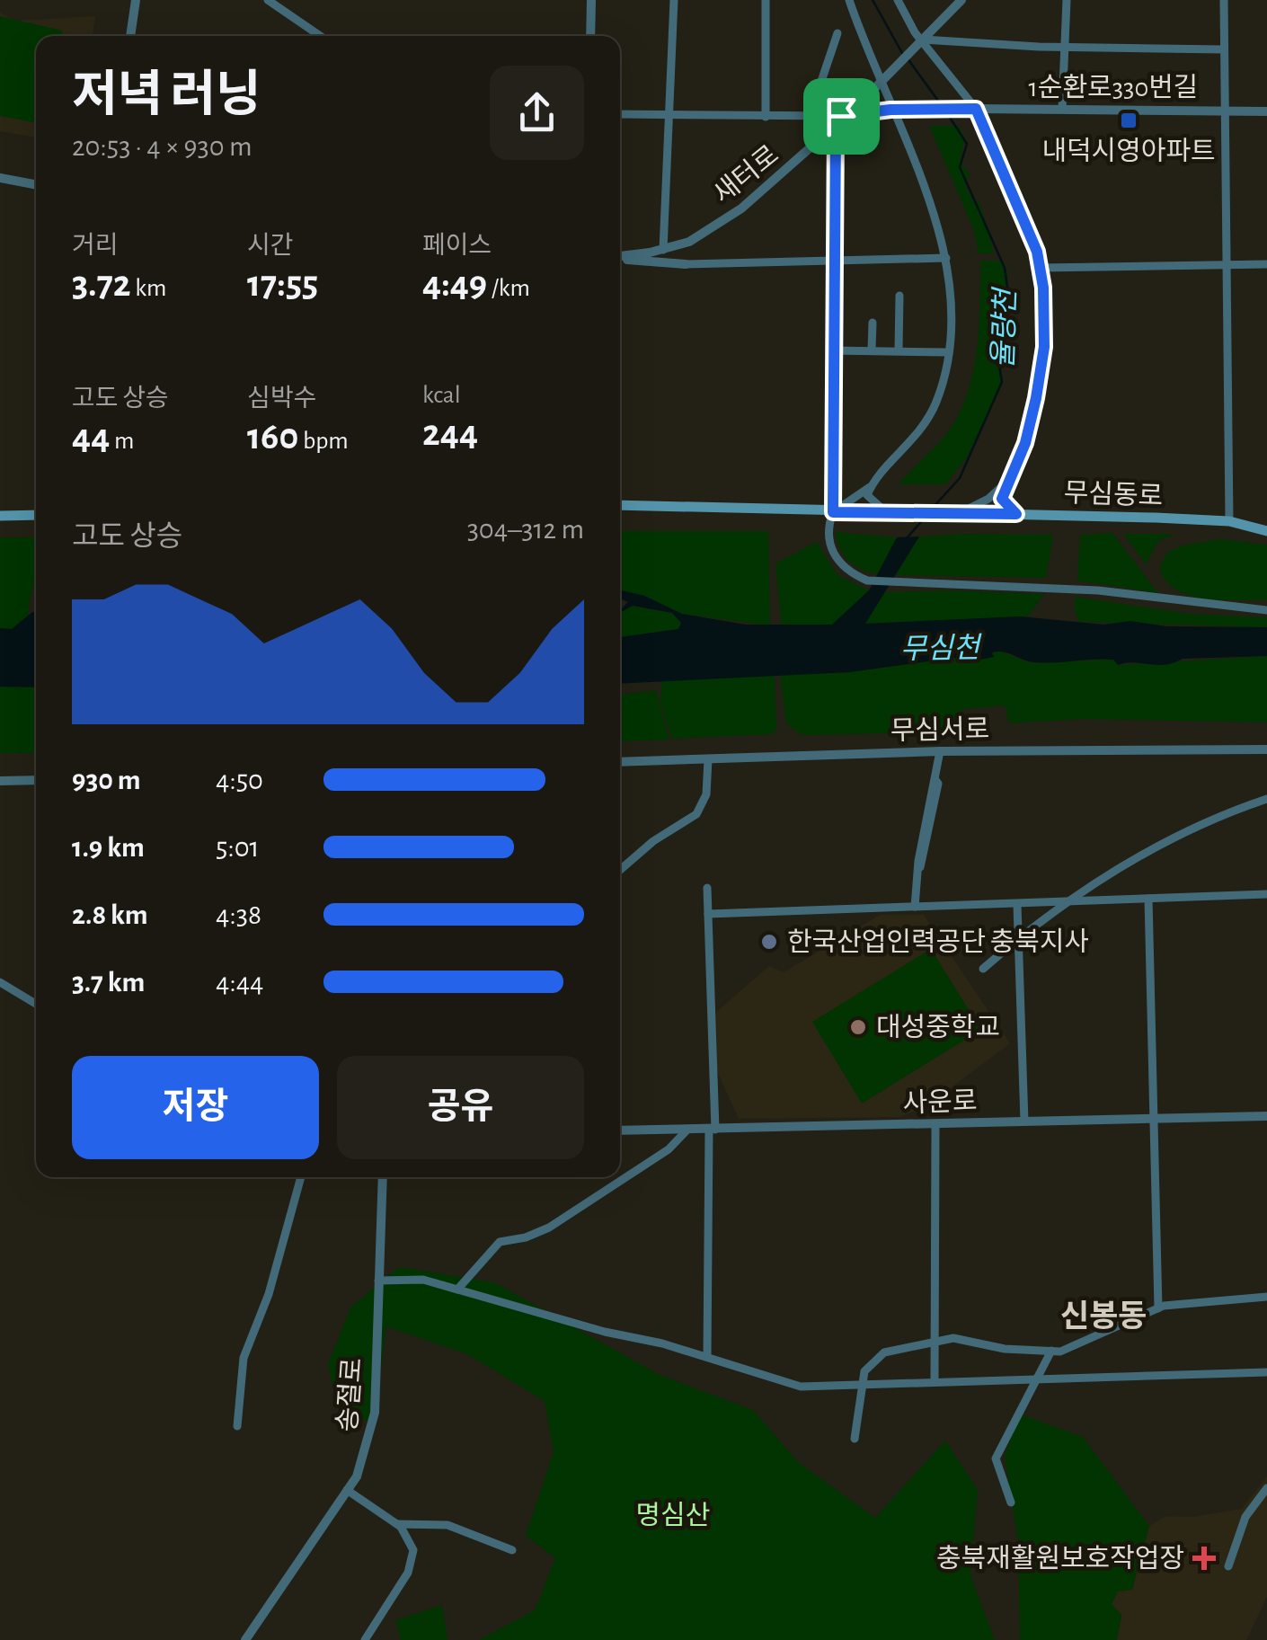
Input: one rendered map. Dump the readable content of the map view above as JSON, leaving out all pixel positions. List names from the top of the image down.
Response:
{
  "streets": {
    "main road": ["무심동로"],
    "street": [
      "1순환로330번길",
      "새터로",
      "무심서로",
      "사운로",
      "송절로"
    ]
  },
  "crossings": [
    ["1순환로330번길", "새터로"]
  ],
  "districts": ["신봉동"],
  "water": ["율량천", "무심천"],
  "parks": ["명심산"],
  "places": {
    "transit": ["내덕시영아파트"],
    "other": ["한국산업인력공단 충북지사", "대성중학교"],
    "health": ["충북재활원보호작업장"]
  },
  "page": {
    "heading": ["저녁 러닝", "20:53 · 4 × 930 m"],
    "stats": [
      ["거리", "3.72 km"],
      ["시간", "17:55"],
      ["페이스", "4:49 /km"],
      ["고도 상승", "44 m"],
      ["심박수", "160 bpm"],
      ["kcal", "244"]
    ],
    "chart": ["고도 상승", "304–312 m"],
    "list": [
      {
        "name": "930 m",
        "note": "4:50"
      },
      {
        "name": "1.9 km",
        "note": "5:01"
      },
      {
        "name": "2.8 km",
        "note": "4:38"
      },
      {
        "name": "3.7 km",
        "note": "4:44"
      }
    ],
    "buttons": ["저장", "공유"]
  }
}
